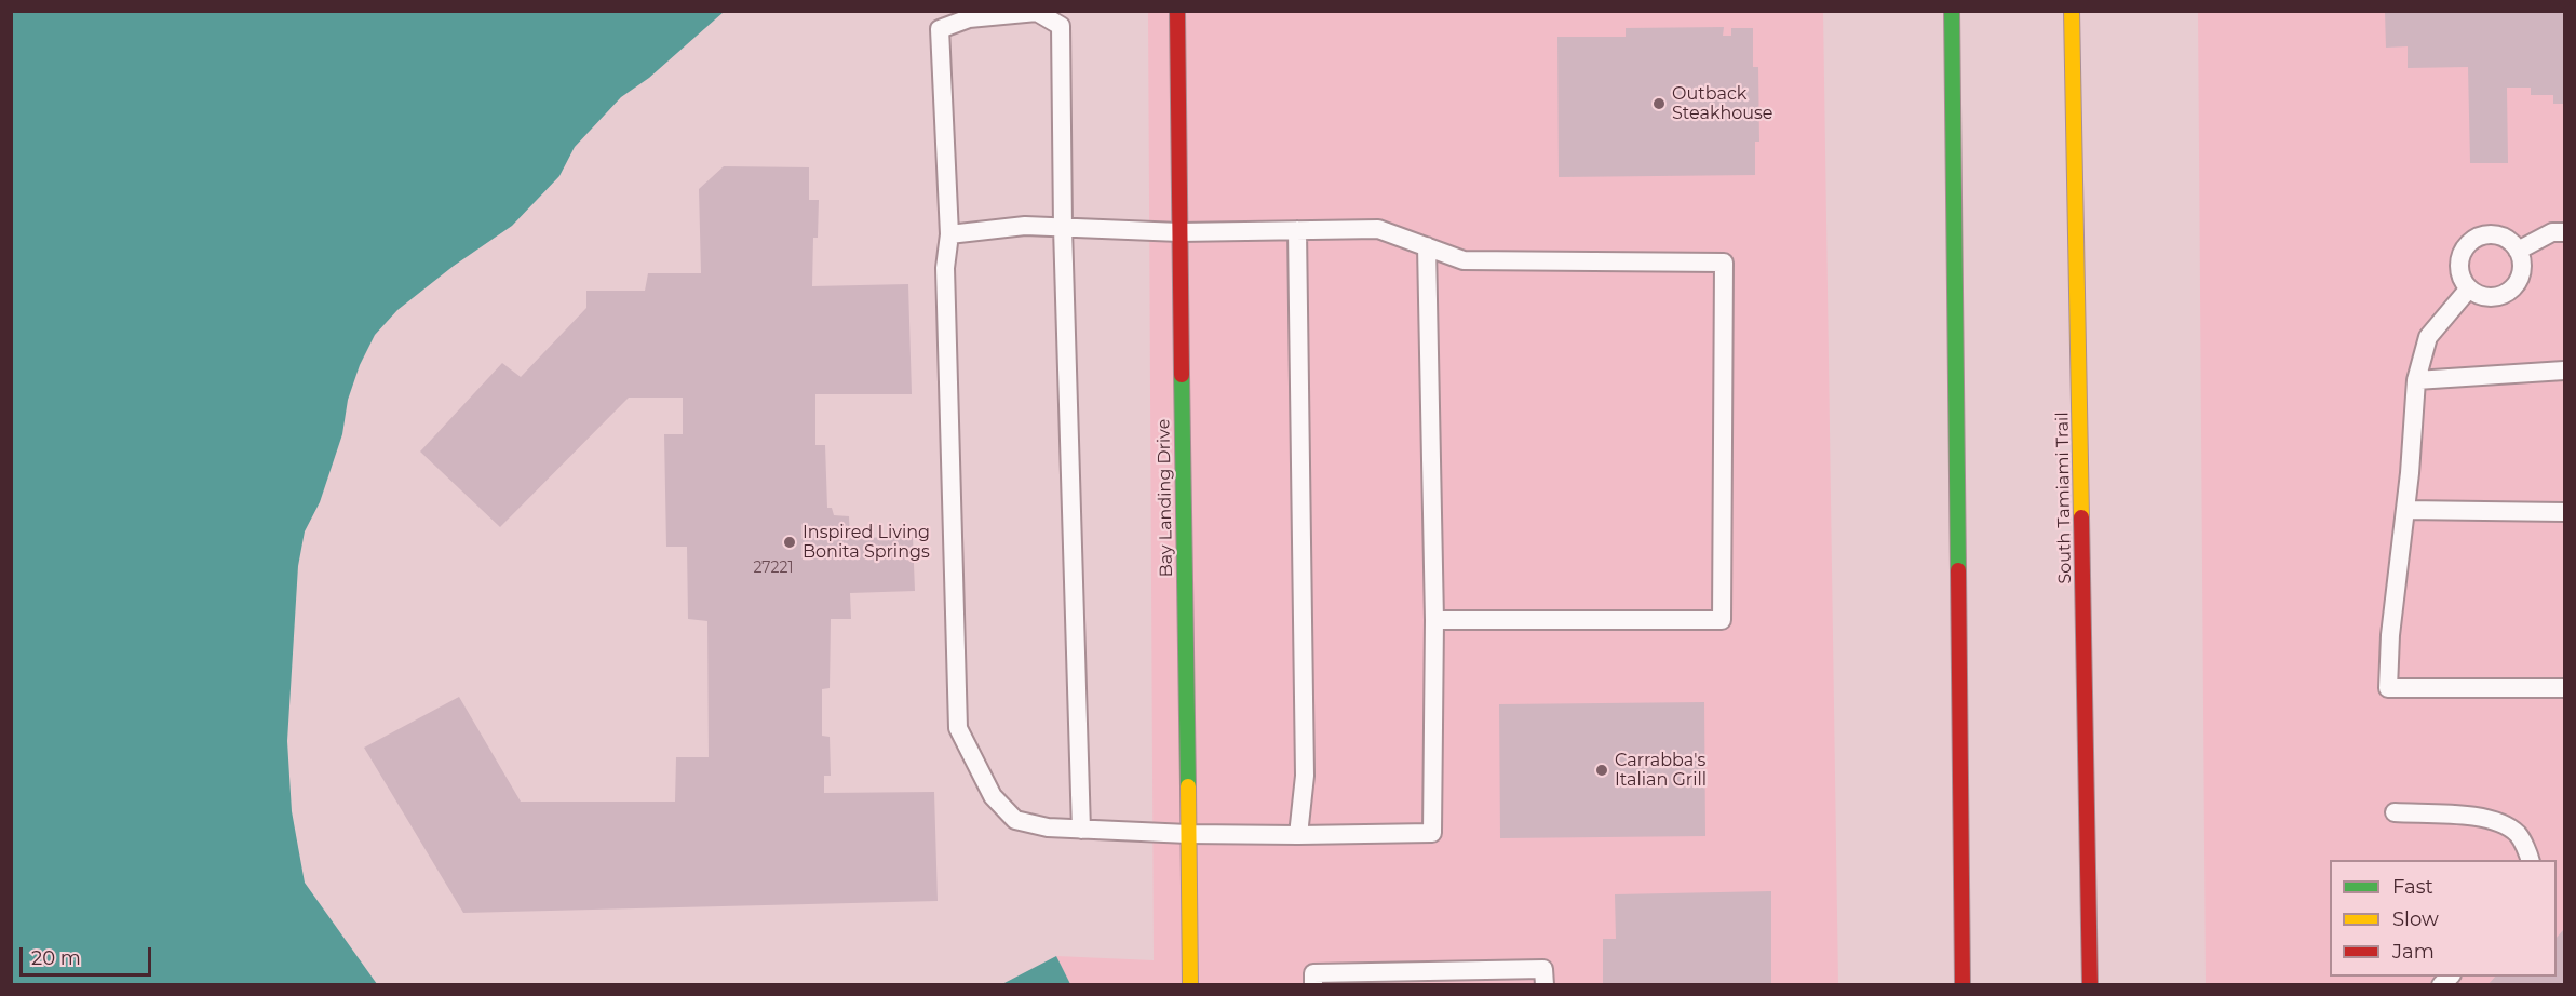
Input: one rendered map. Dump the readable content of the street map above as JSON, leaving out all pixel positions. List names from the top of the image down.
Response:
{
  "streets": {
    "main road": ["Bay Landing Drive", "South Tamiami Trail"]
  },
  "places": ["Outback Steakhouse", "Inspired Living Bonita Springs", "Carrabba's Italian Grill"],
  "house_numbers": ["27221"],
  "legend": ["Fast", "Slow", "Jam"],
  "scale_bar": "20 m"
}
